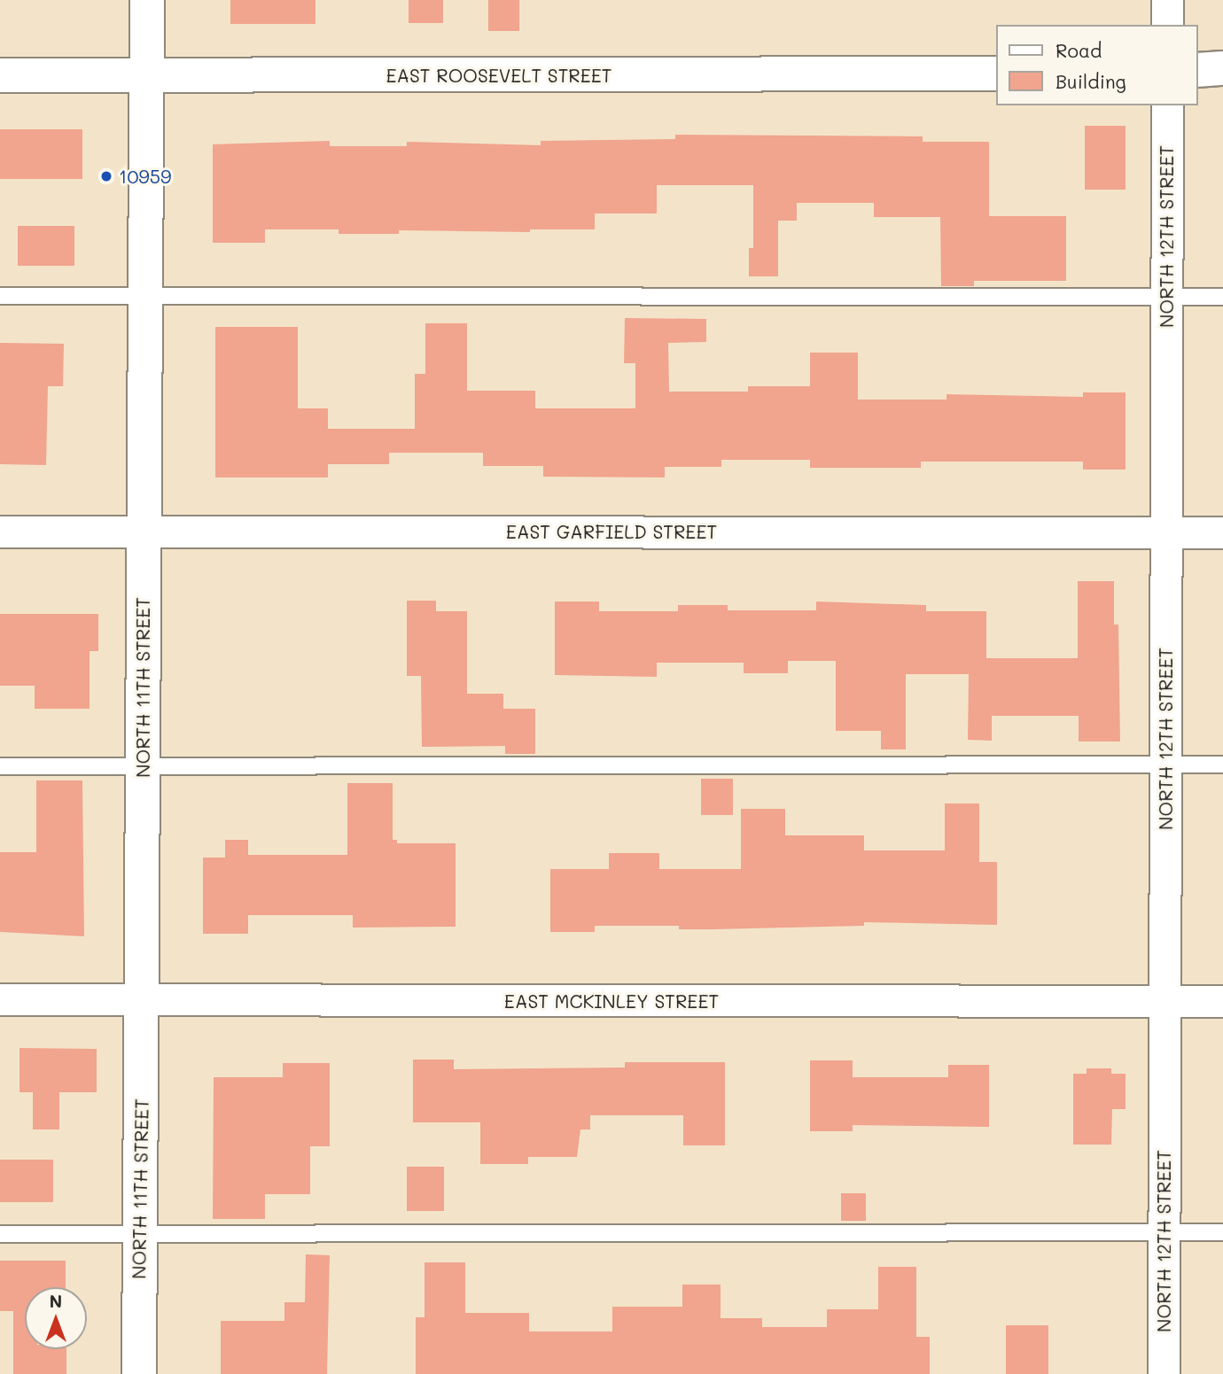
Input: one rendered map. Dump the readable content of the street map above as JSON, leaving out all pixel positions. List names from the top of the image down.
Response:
{
  "streets": {
    "street": [
      "EAST ROOSEVELT STREET",
      "NORTH 12TH STREET",
      "EAST GARFIELD STREET",
      "NORTH 11TH STREET",
      "EAST MCKINLEY STREET"
    ]
  },
  "crossings": [
    ["EAST ROOSEVELT STREET", "NORTH 11TH STREET"],
    ["NORTH 12TH STREET", "EAST GARFIELD STREET"],
    ["NORTH 12TH STREET", "EAST MCKINLEY STREET"],
    ["EAST GARFIELD STREET", "NORTH 11TH STREET"],
    ["NORTH 11TH STREET", "EAST MCKINLEY STREET"]
  ],
  "places": ["10959"],
  "legend": ["Road", "Building"],
  "north": "top"
}
